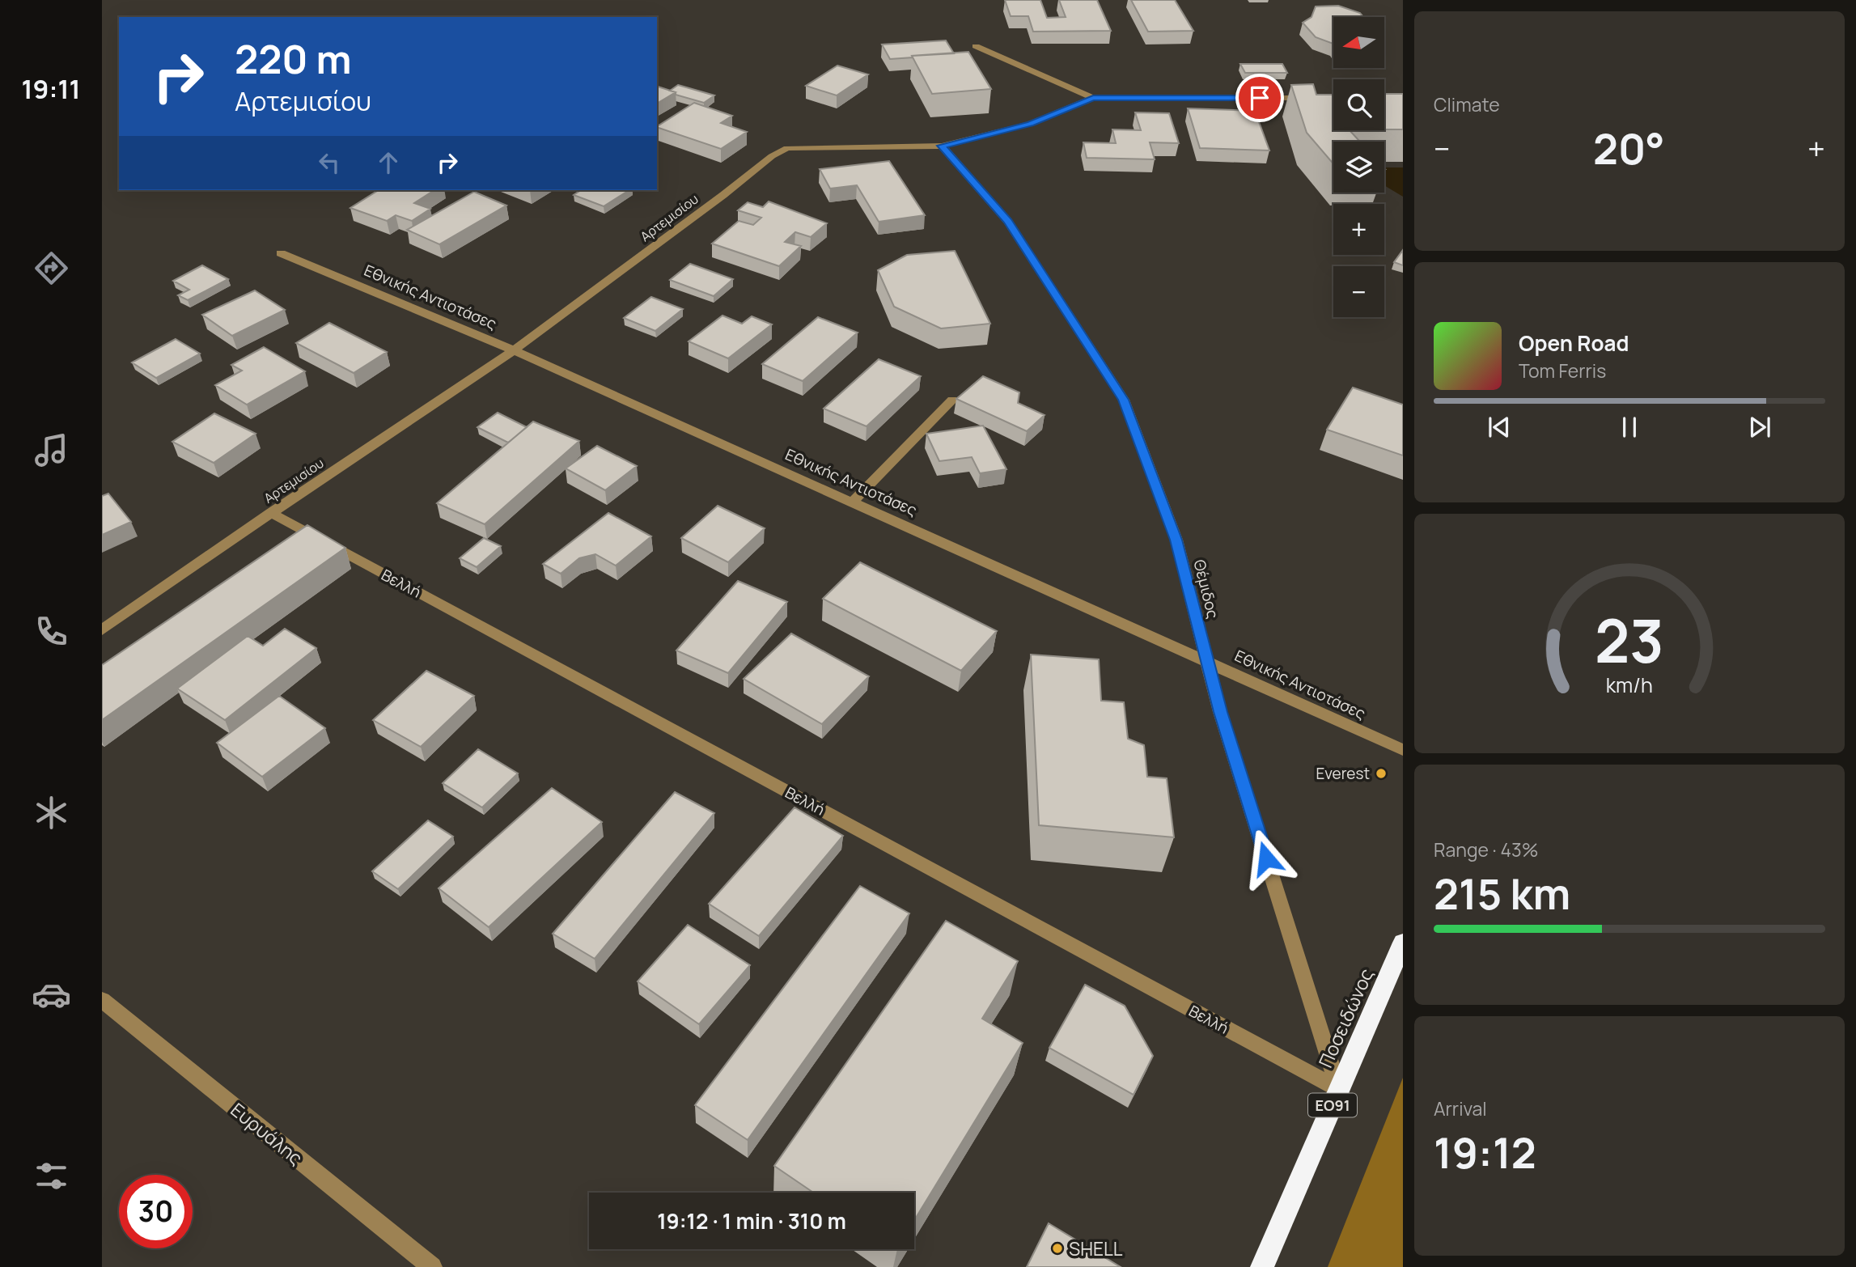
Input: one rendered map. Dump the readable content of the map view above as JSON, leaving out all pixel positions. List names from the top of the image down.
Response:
{
  "streets": {
    "highway": ["Ποσειδώνος", "ΕΟ91"],
    "street": [
      "Αρτεμισίου",
      "Εθνικής Αντιοτάσες",
      "Βελλή",
      "Θέμιδος",
      "Ευρυάλης"
    ]
  },
  "crossings": [
    ["Αρτεμισίου", "Εθνικής Αντιοτάσες"],
    ["Αρτεμισίου", "Βελλή"],
    ["Αρτεμισίου", "Θέμιδος"],
    ["Εθνικής Αντιοτάσες", "Θέμιδος"],
    ["Βελλή", "Θέμιδος"],
    ["Βελλή", "Ποσειδώνος"],
    ["Θέμιδος", "Ποσειδώνος"]
  ],
  "places": ["Everest", "SHELL"],
  "north": "left",
  "page": {
    "tabs": "19:11",
    "tile": [
      "Climate",
      ["Range · 43%", "215 km"],
      ["Arrival", "19:12"]
    ],
    "map_buttons": ["+", "−"],
    "turn": ["220 m", "Αρτεμισίου"],
    "heat": ["−", "20°", "+"],
    "song": ["Open Road", "Tom Ferris"],
    "limit": "30",
    "trip": "19:12 · 1 min · 310 m",
    "gauge": ["23", "km/h"]
  }
}
